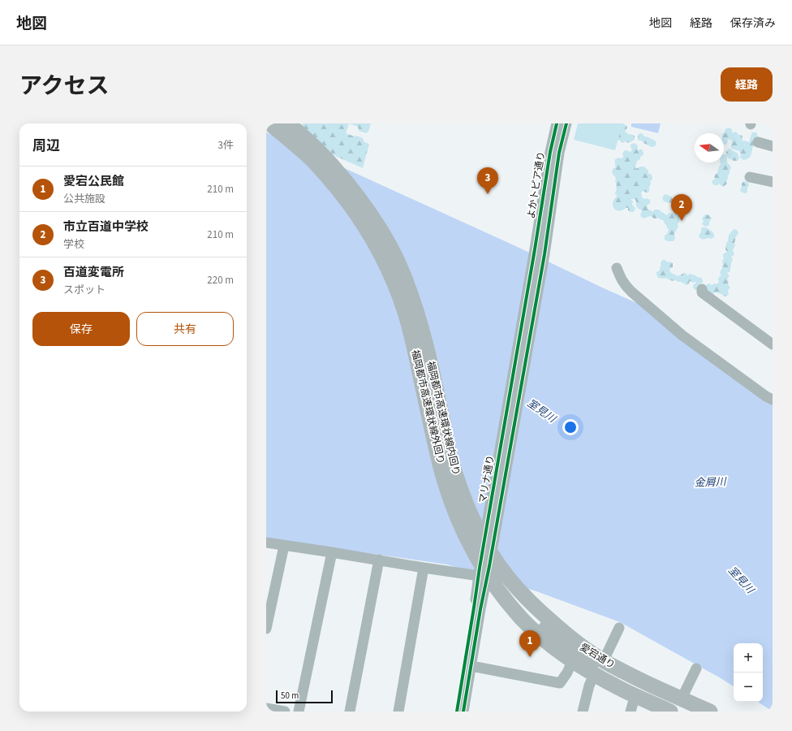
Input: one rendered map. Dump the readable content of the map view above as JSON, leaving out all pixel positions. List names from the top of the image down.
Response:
{
  "streets": {
    "highway": ["福岡都市高速環状線外回り", "福岡都市高速環状線内回り"],
    "street": ["よかトピア通り", "マリナ通り", "愛宕通り"]
  },
  "crossings": [
    ["よかトピア通り", "マリナ通り"],
    ["福岡都市高速環状線外回り", "愛宕通り"],
    ["福岡都市高速環状線内回り", "愛宕通り"],
    ["マリナ通り", "愛宕通り"]
  ],
  "water": ["室見川", "金屑川"],
  "scale_bar": "50 m",
  "north": "left",
  "page": {
    "header": "地図",
    "nav": ["地図", "経路", "保存済み"],
    "title": "アクセス",
    "buttons": [
      "経路",
      ["保存", "共有"]
    ],
    "heading": ["周辺", "3件"],
    "list": [
      {
        "mark": "1",
        "name": "愛宕公民館",
        "note": "公共施設",
        "value": "210 m"
      },
      {
        "mark": "2",
        "name": "市立百道中学校",
        "note": "学校",
        "value": "210 m"
      },
      {
        "mark": "3",
        "name": "百道変電所",
        "note": "スポット",
        "value": "220 m"
      }
    ],
    "pins": ["3", "2", "1"],
    "map_buttons": ["+", "−"],
    "scale": "50 m"
  }
}
